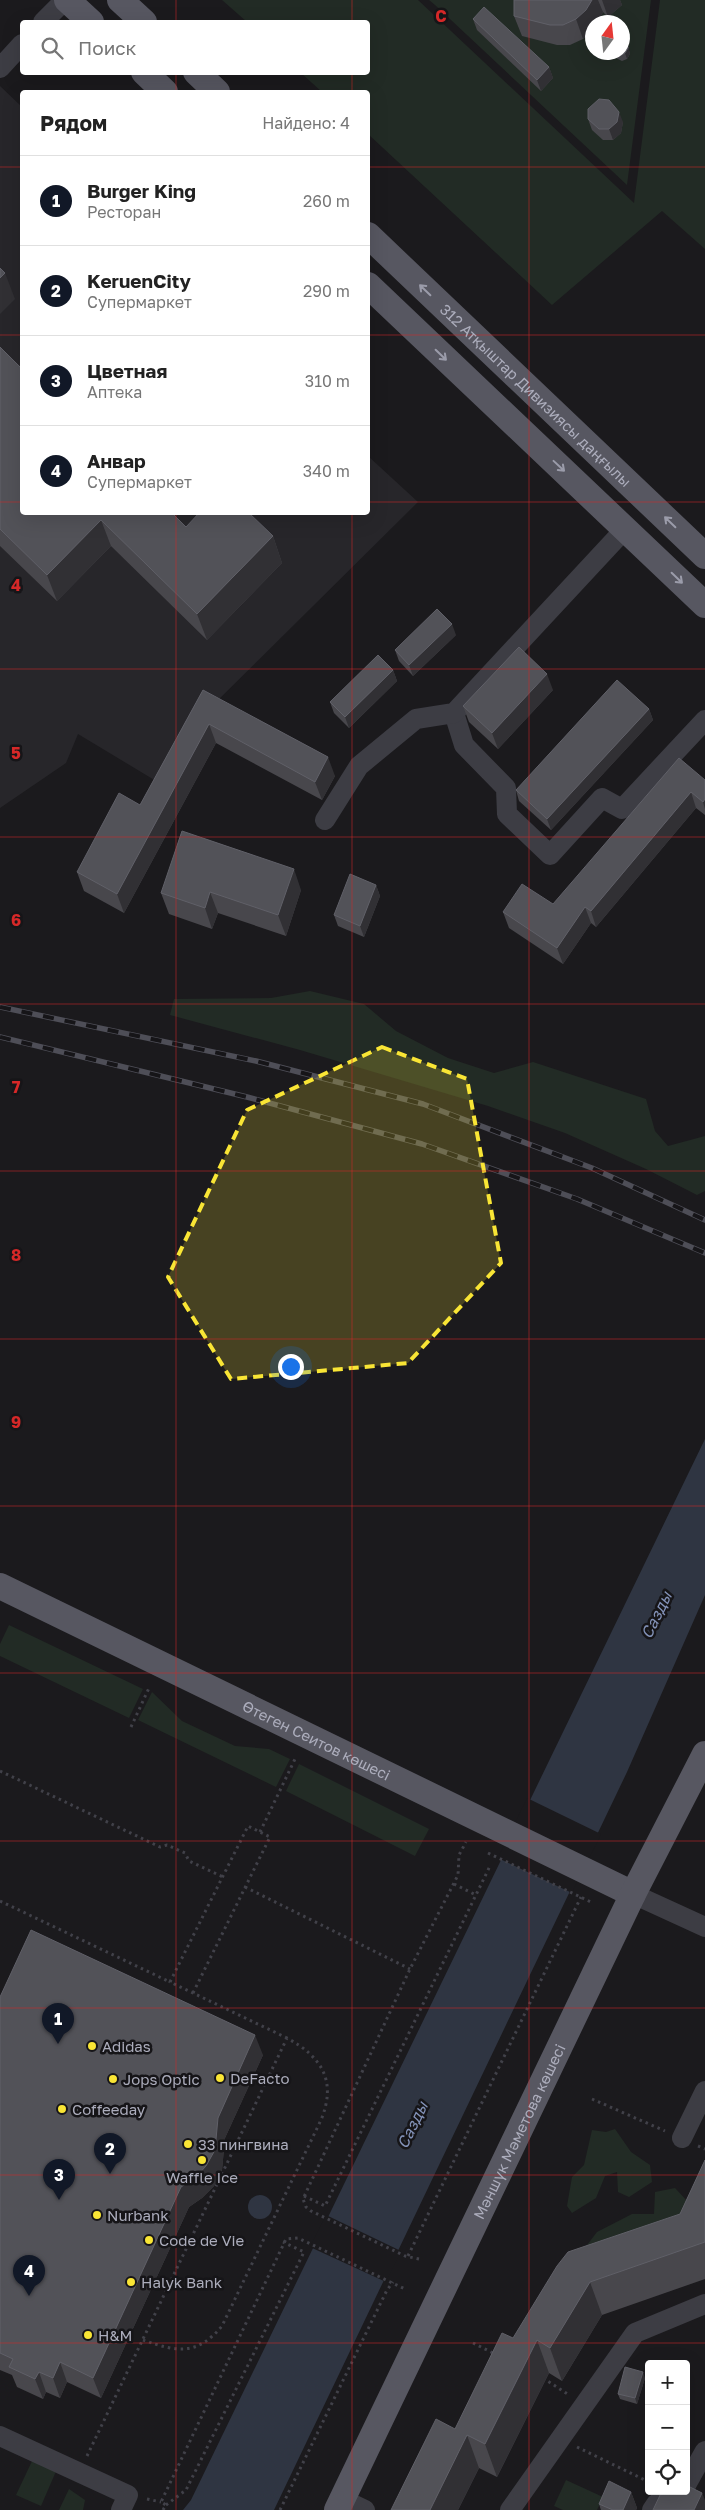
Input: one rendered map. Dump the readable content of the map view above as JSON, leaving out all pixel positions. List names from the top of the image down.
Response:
{
  "streets": {
    "main road": ["312 Атқыштар Дивизиясы даңғылы", "Өтеген Сеитов көшесі", "Мәншүк Мәметова көшесі"]
  },
  "crossings": [
    ["Өтеген Сеитов көшесі", "Мәншүк Мәметова көшесі"]
  ],
  "water": ["Сазды"],
  "places": [
    "Adidas",
    "DeFacto",
    "Jops Optic",
    "Coffeeday",
    "33 пингвина",
    "Waffle Ice",
    "Nurbank",
    "Code de Vie",
    "Halyk Bank",
    "H&M"
  ],
  "north": "top",
  "page": {
    "search": "Поиск",
    "heading": ["Рядом", "Найдено: 4"],
    "list": [
      {
        "mark": "1",
        "name": "Burger King",
        "note": "Ресторан",
        "value": "260 m"
      },
      {
        "mark": "2",
        "name": "KeruenCity",
        "note": "Супермаркет",
        "value": "290 m"
      },
      {
        "mark": "3",
        "name": "Цветная",
        "note": "Аптека",
        "value": "310 m"
      },
      {
        "mark": "4",
        "name": "Анвар",
        "note": "Супермаркет",
        "value": "340 m"
      }
    ],
    "pins": [
      "1",
      "2",
      "3",
      "4"
    ],
    "map_buttons": ["+", "−"]
  },
  "grid": {
    "columns": ["C"],
    "rows": [
      "4",
      "5",
      "6",
      "7",
      "8",
      "9"
    ]
  }
}
